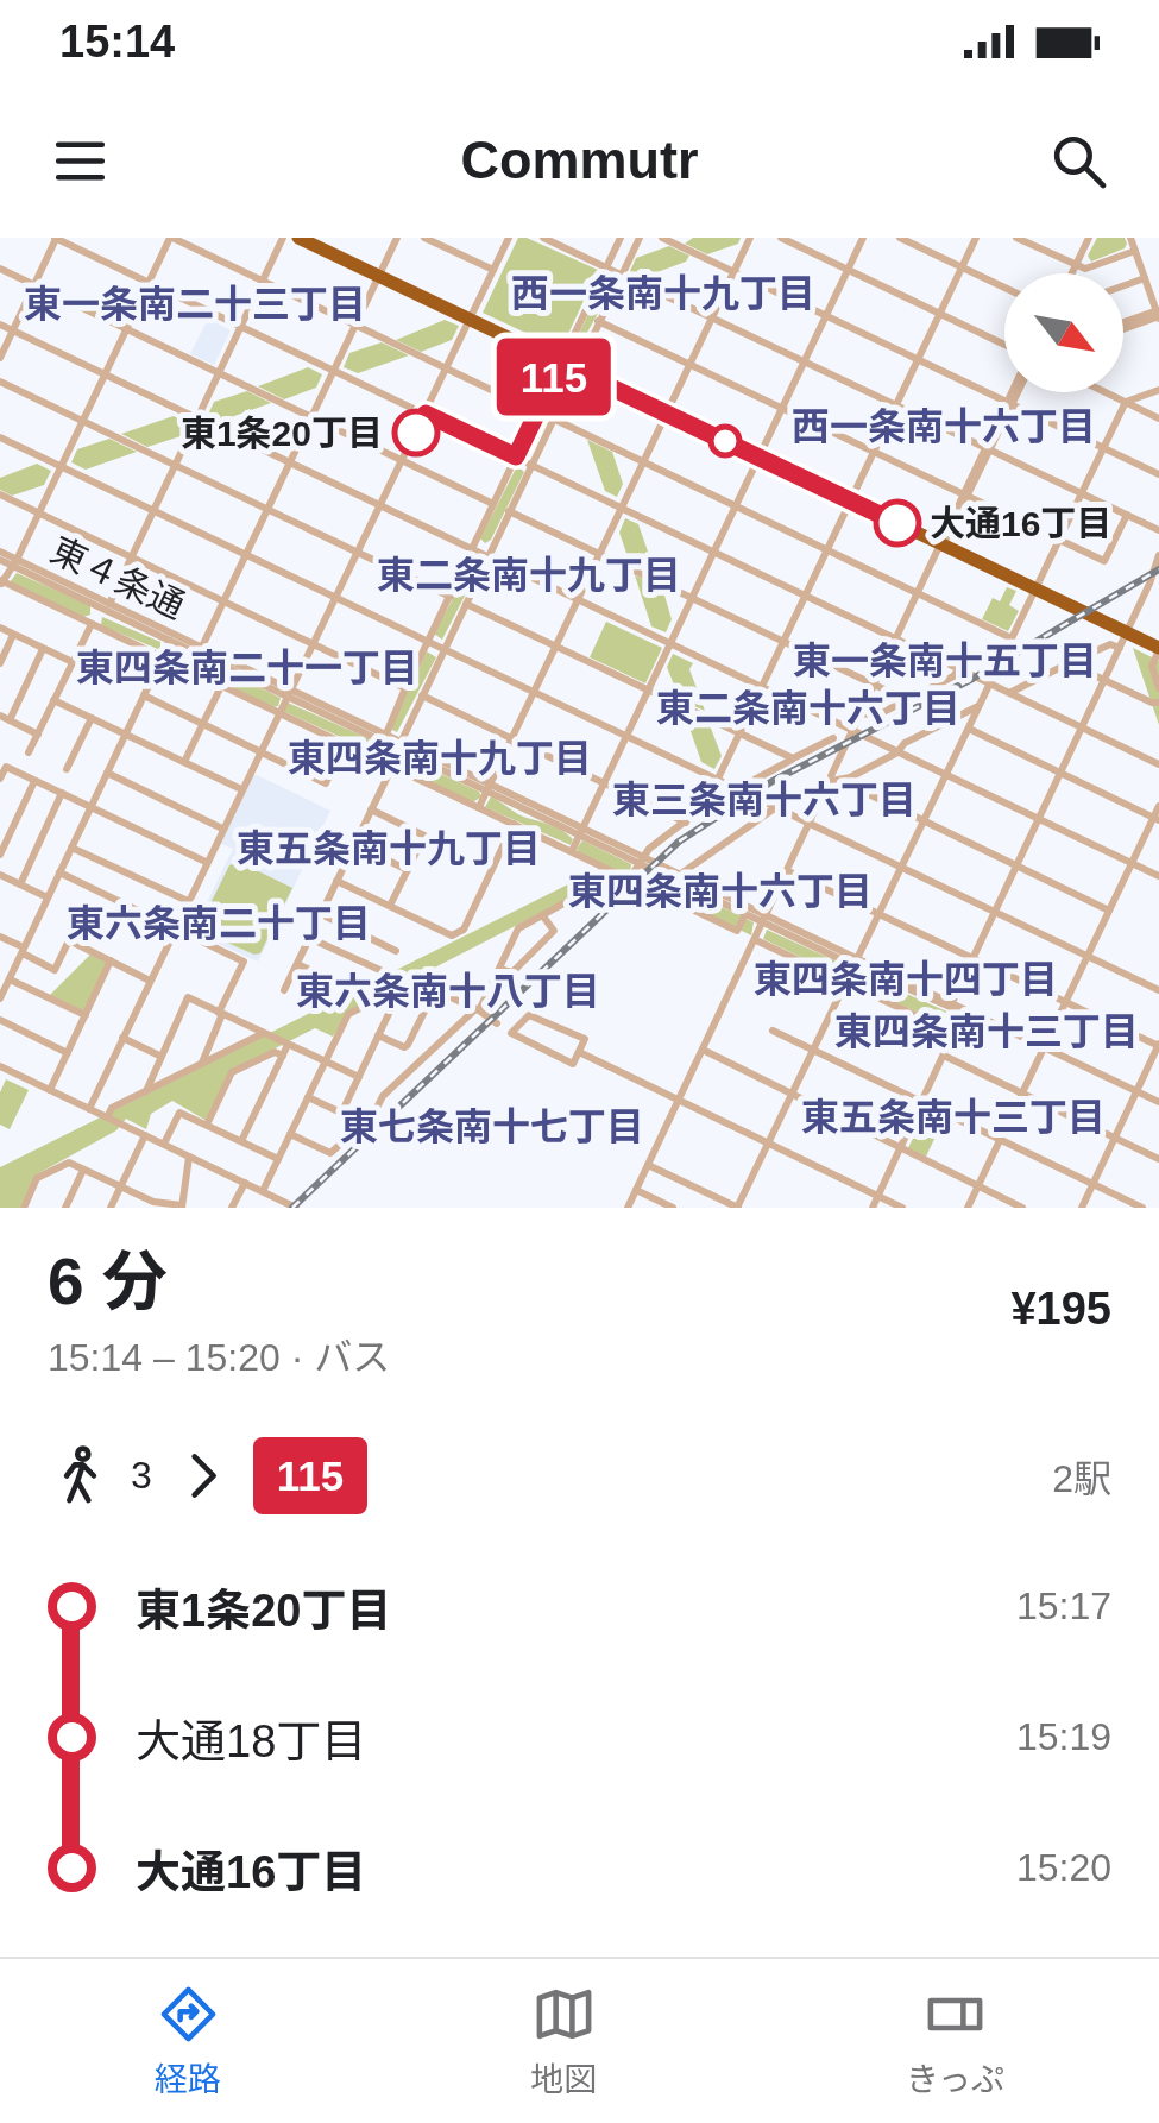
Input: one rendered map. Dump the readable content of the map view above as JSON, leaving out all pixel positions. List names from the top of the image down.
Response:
{
  "streets": {
    "street": ["東４条通"]
  },
  "districts": [
    "西一条南十九丁目",
    "東一条南二十三丁目",
    "西一条南十六丁目",
    "東二条南十九丁目",
    "東一条南十五丁目",
    "東四条南二十一丁目",
    "東二条南十六丁目",
    "東四条南十九丁目",
    "東三条南十六丁目",
    "東五条南十九丁目",
    "東四条南十六丁目",
    "東六条南二十丁目",
    "東四条南十四丁目",
    "東六条南十八丁目",
    "東四条南十三丁目",
    "東五条南十三丁目",
    "東七条南十七丁目"
  ],
  "places": ["東1条20丁目", "大通16丁目"],
  "lines": ["bus line 115"],
  "north": "bottom right",
  "page": {
    "status": "15:14",
    "header": "Commutr",
    "on_map": "115",
    "heading": ["6 分", "15:14 – 15:20 · バス", "¥195"],
    "legs": ["3", "115", "2駅"],
    "list": [
      {
        "name": "東1条20丁目",
        "value": "15:17"
      },
      {
        "name": "大通18丁目",
        "value": "15:19"
      },
      {
        "name": "大通16丁目",
        "value": "15:20"
      }
    ],
    "tabs": ["経路", "地図", "きっぷ"]
  }
}
